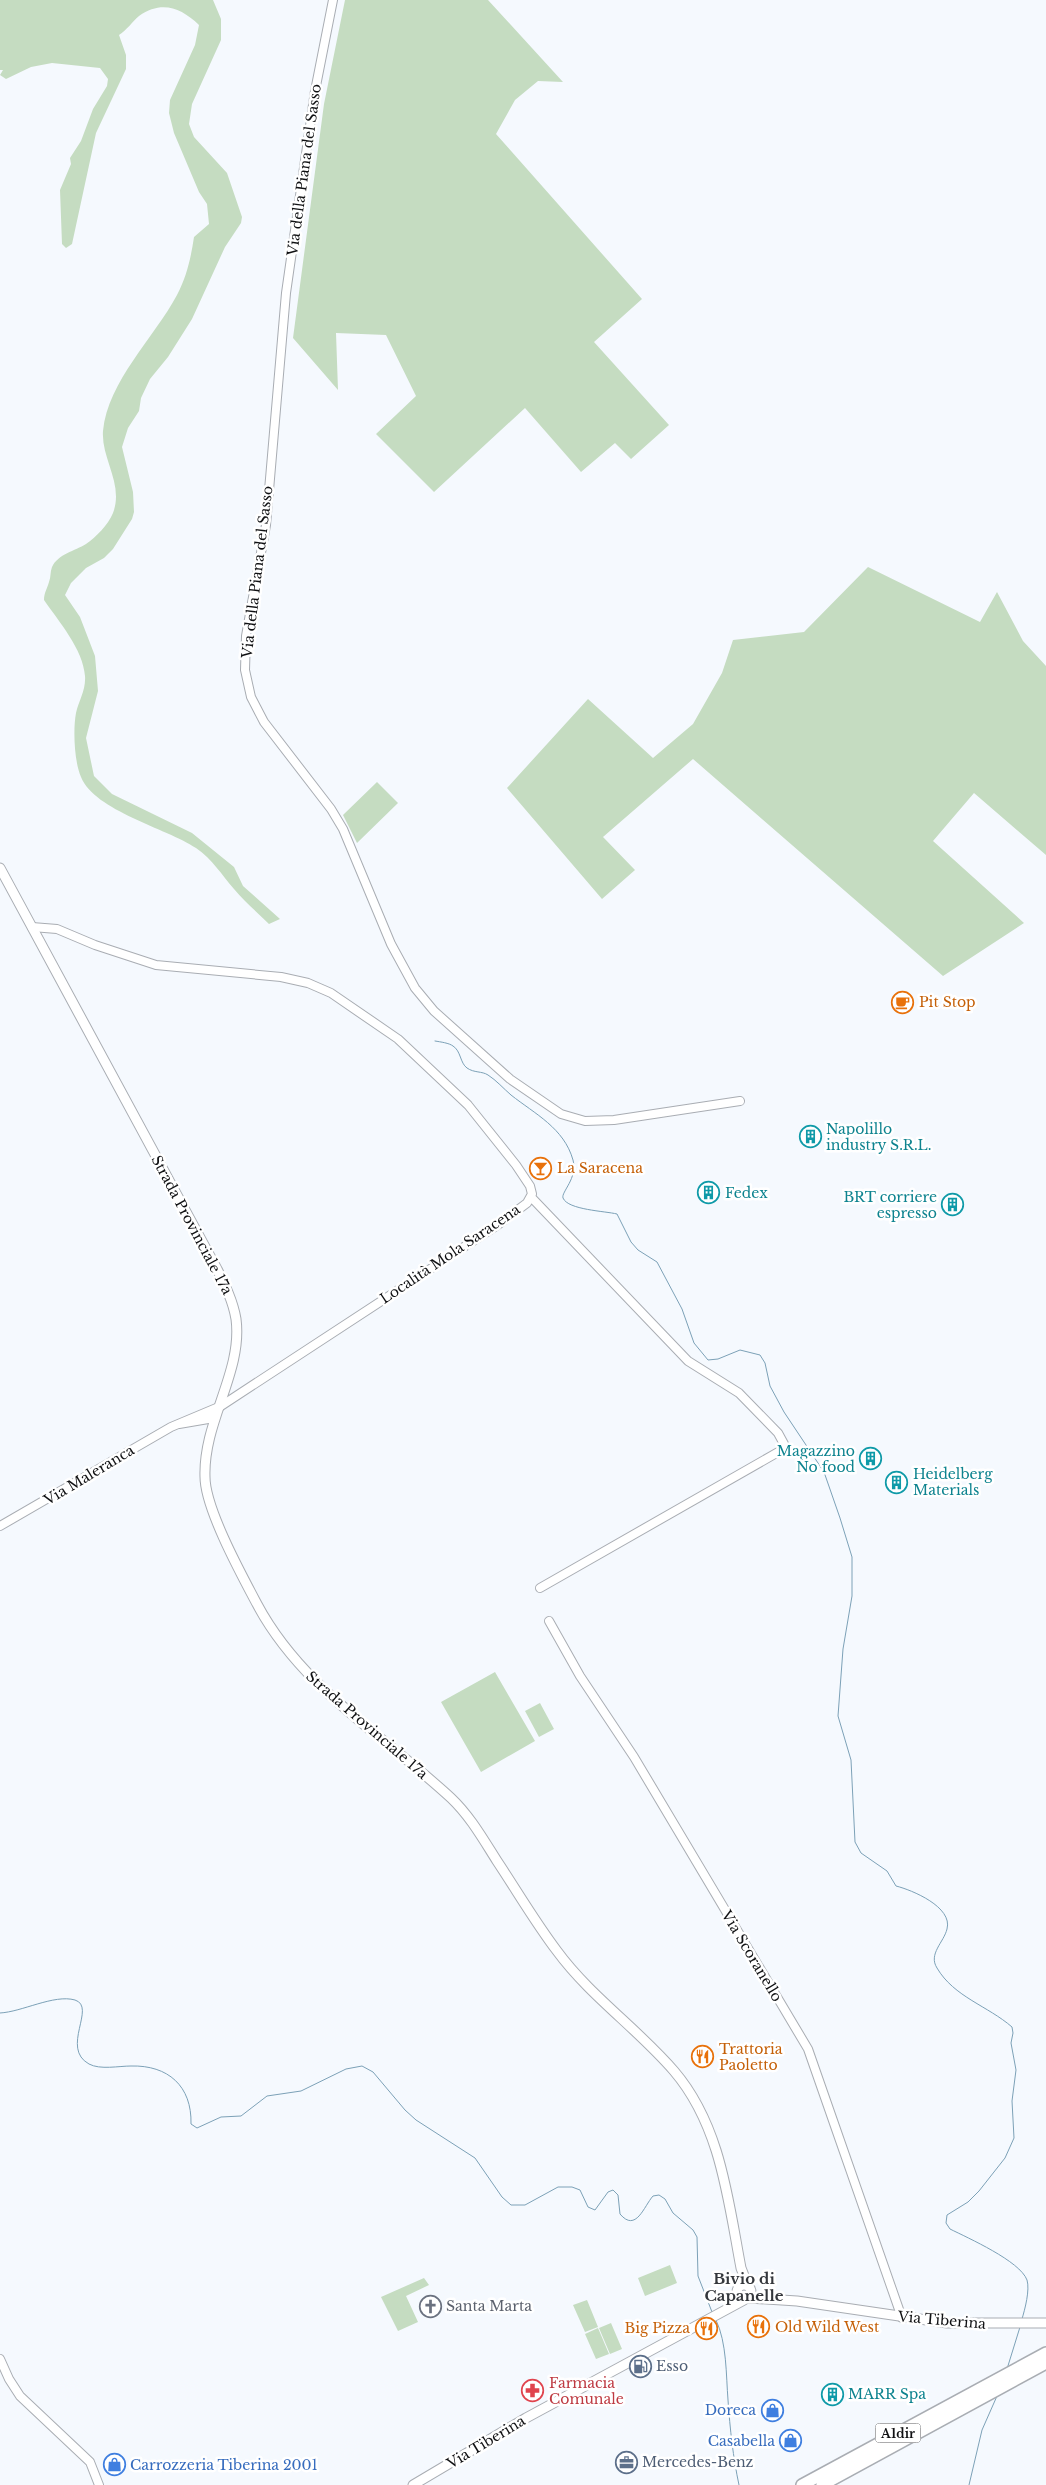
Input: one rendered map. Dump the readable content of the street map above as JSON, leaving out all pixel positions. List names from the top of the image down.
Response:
{
  "streets": {
    "highway": ["A1dir"],
    "main road": ["Strada Provinciale 17a", "Via Tiberina"],
    "street": [
      "Via della Piana del Sasso",
      "Località Mola Saracena",
      "Via Maleranca",
      "Via Scoranello"
    ]
  },
  "crossings": [
    ["Strada Provinciale 17a", "Località Mola Saracena"],
    ["Strada Provinciale 17a", "Via Tiberina"],
    ["Località Mola Saracena", "Via Maleranca"],
    ["Via Scoranello", "Via Tiberina"]
  ],
  "districts": ["Bivio di Capanelle"],
  "places": {
    "cafe": ["Pit Stop"],
    "building": [
      "Napolillo industry S.R.L.",
      "Fedex",
      "BRT corriere espresso",
      "Magazzino No food",
      "Heidelberg Materials",
      "MARR Spa"
    ],
    "bar": ["La Saracena"],
    "restaurant": ["Trattoria Paoletto", "Old Wild West", "Big Pizza"],
    "church": ["Santa Marta"],
    "fuel station": ["Esso"],
    "pharmacy": ["Farmacia Comunale"],
    "shop": ["Doreca", "Casabella", "Carrozzeria Tiberina 2001"],
    "office": ["Mercedes-Benz"]
  }
}
